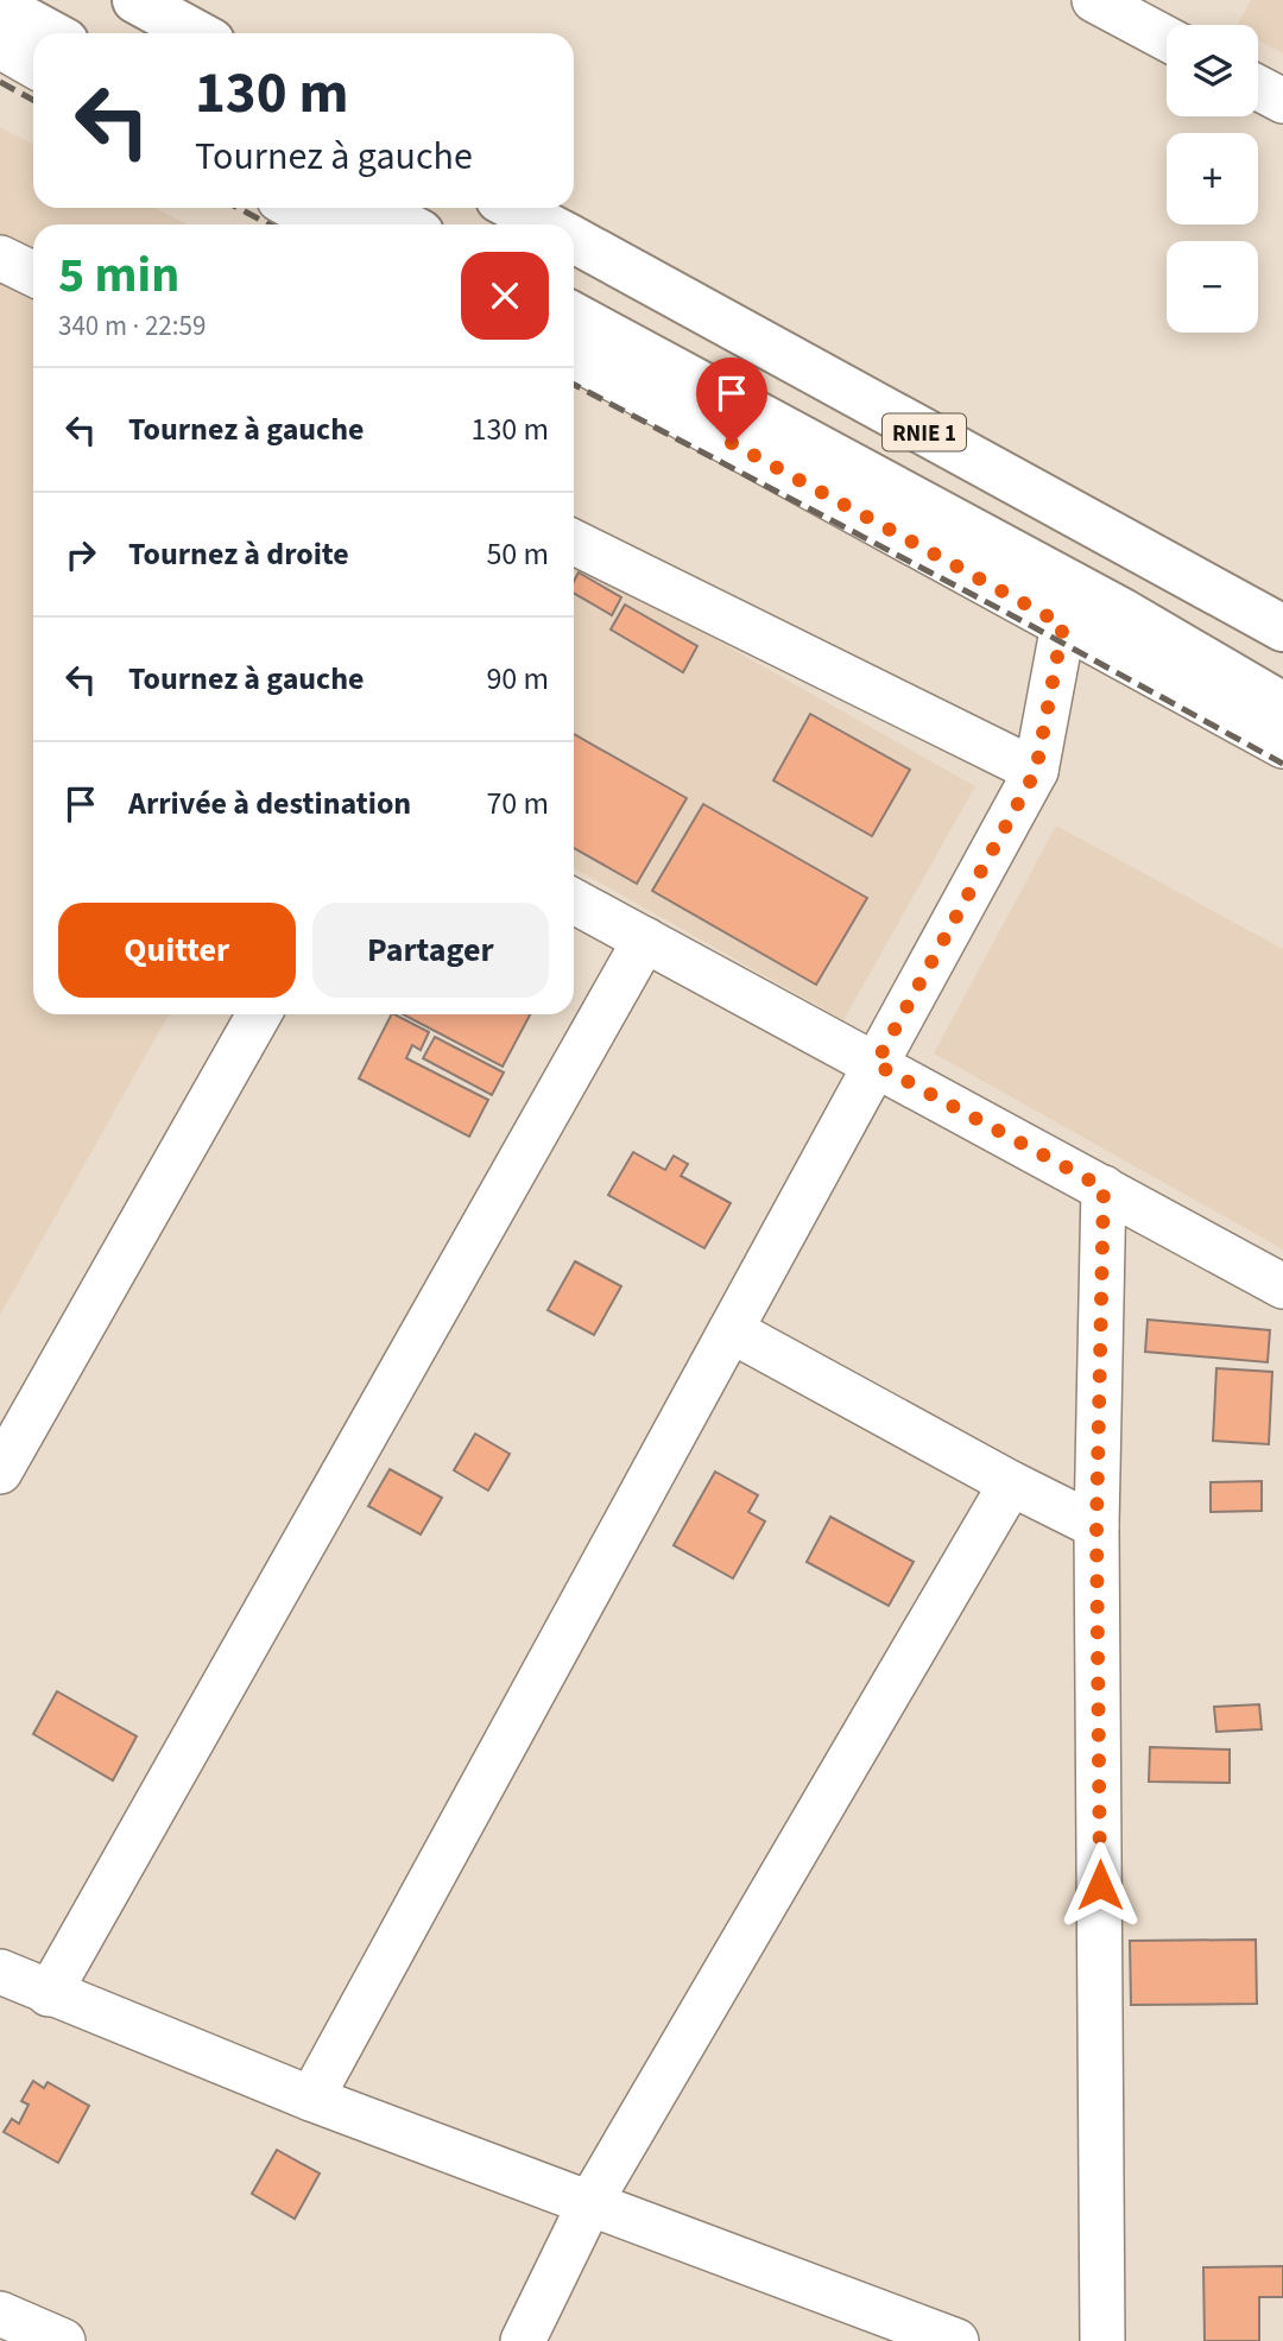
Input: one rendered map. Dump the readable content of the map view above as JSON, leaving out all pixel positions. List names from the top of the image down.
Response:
{
  "streets": {
    "highway": ["RNIE 1"]
  },
  "page": {
    "map_buttons": ["+", "−"],
    "turn": ["130 m", "Tournez à gauche"],
    "heading": ["5 min", "340 m · 22:59"],
    "list": [
      {
        "name": "Tournez à gauche",
        "value": "130 m"
      },
      {
        "name": "Tournez à droite",
        "value": "50 m"
      },
      {
        "name": "Tournez à gauche",
        "value": "90 m"
      },
      {
        "name": "Arrivée à destination",
        "value": "70 m"
      }
    ],
    "buttons": ["Quitter", "Partager"]
  }
}
